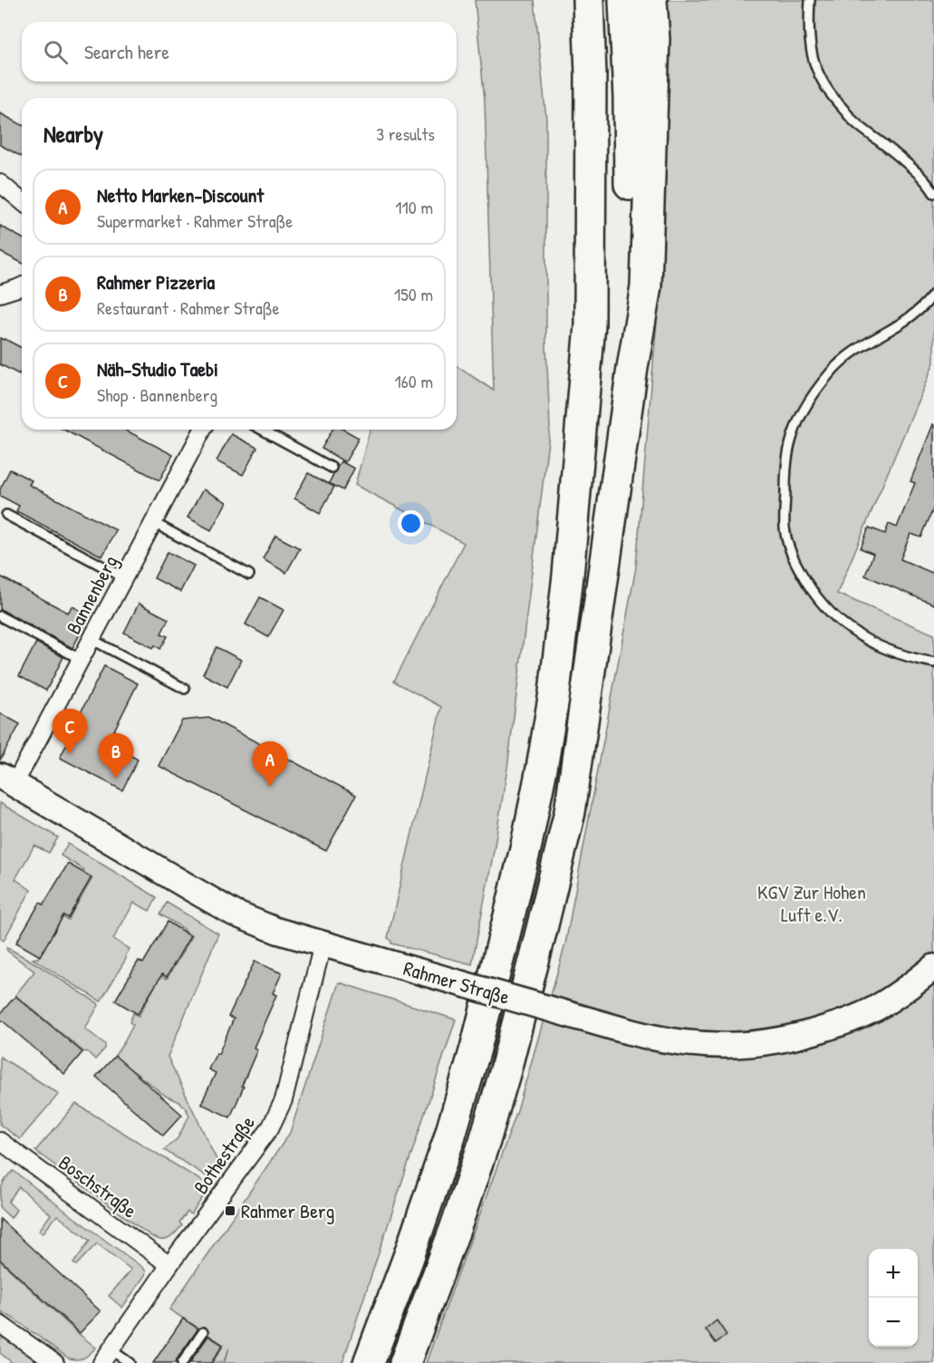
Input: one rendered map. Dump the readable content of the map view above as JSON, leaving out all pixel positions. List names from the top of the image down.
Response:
{
  "streets": {
    "main road": ["Rahmer Straße"],
    "street": ["Bannenberg", "Bothestraße", "Boschstraße"]
  },
  "crossings": [
    ["Bannenberg", "Rahmer Straße"],
    ["Rahmer Straße", "Bothestraße"],
    ["Bothestraße", "Boschstraße"]
  ],
  "parks": ["KGV Zur Hohen Luft e.V."],
  "places": {
    "transit": ["Rahmer Berg"]
  },
  "page": {
    "search": "Search here",
    "heading": ["Nearby", "3 results"],
    "list": [
      {
        "mark": "A",
        "name": "Netto Marken-Discount",
        "note": "Supermarket · Rahmer Straße",
        "value": "110 m"
      },
      {
        "mark": "B",
        "name": "Rahmer Pizzeria",
        "note": "Restaurant · Rahmer Straße",
        "value": "150 m"
      },
      {
        "mark": "C",
        "name": "Näh-Studio Taebi",
        "note": "Shop · Bannenberg",
        "value": "160 m"
      }
    ],
    "pins": ["C", "B", "A"],
    "map_buttons": ["+", "−"]
  }
}
